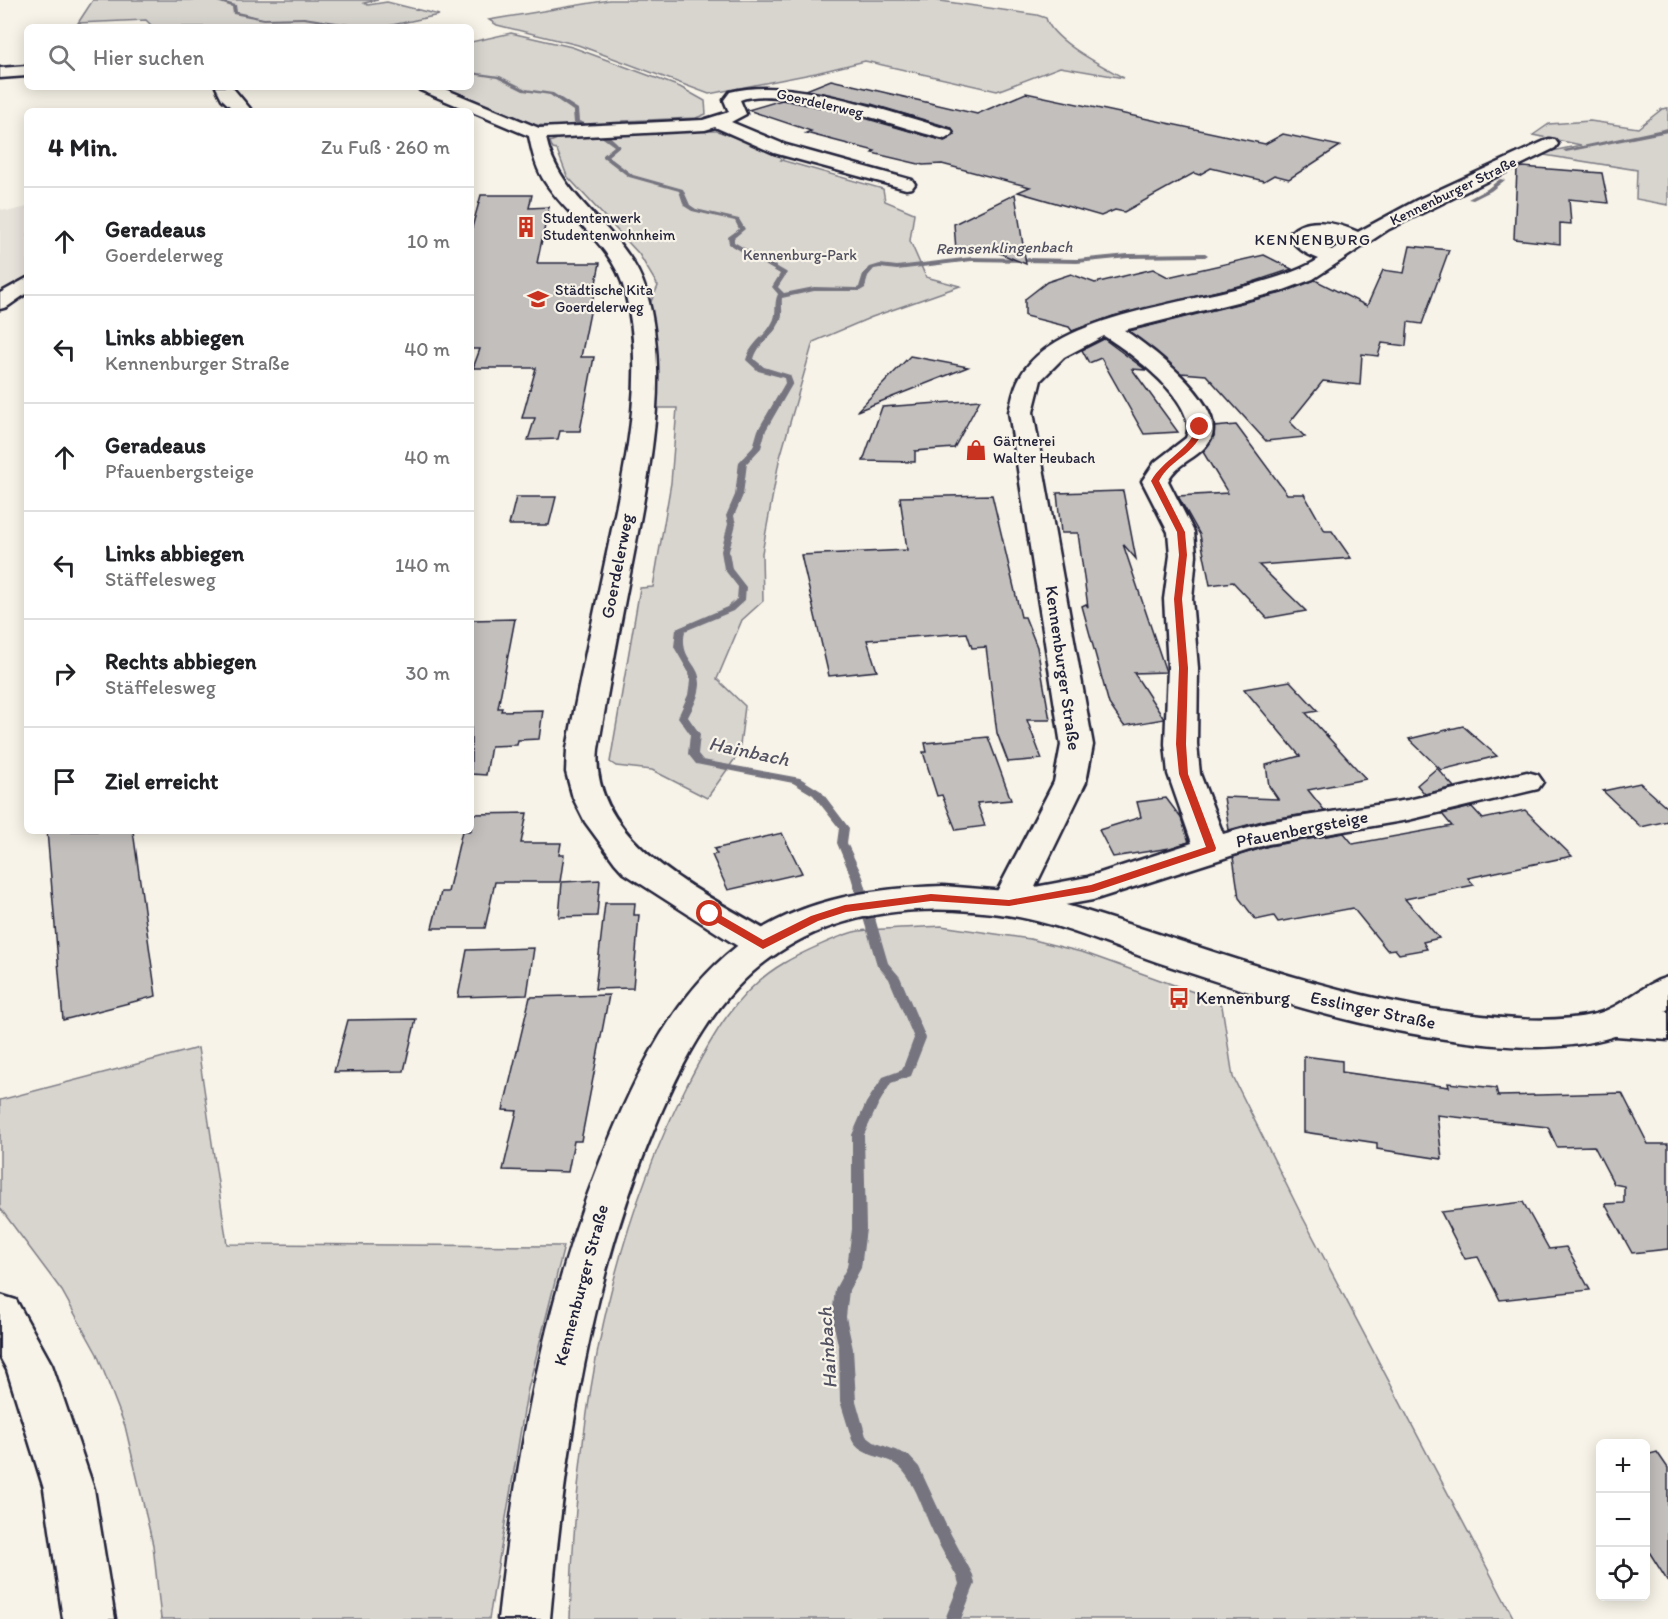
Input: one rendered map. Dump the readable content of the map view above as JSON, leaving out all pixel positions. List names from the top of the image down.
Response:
{
  "streets": {
    "street": [
      "Goerdelerweg",
      "Kennenburger Straße",
      "Pfauenbergsteige",
      "Esslinger Straße"
    ]
  },
  "crossings": [
    ["Goerdelerweg", "Kennenburger Straße"],
    ["Kennenburger Straße", "Pfauenbergsteige"],
    ["Kennenburger Straße", "Esslinger Straße"],
    ["Pfauenbergsteige", "Esslinger Straße"]
  ],
  "districts": ["KENNENBURG"],
  "water": ["Remsenklingenbach", "Hainbach"],
  "parks": ["Kennenburg-Park"],
  "places": {
    "building": ["Studentenwerk Studentenwohnheim"],
    "school or university": ["Städtische Kita Goerdelerweg"],
    "shop": ["Gärtnerei Walter Heubach"],
    "bus stop": ["Kennenburg"]
  },
  "page": {
    "search": "Hier suchen",
    "heading": ["4 Min.", "Zu Fuß · 260 m"],
    "list": [
      ["Geradeaus", "Goerdelerweg", "10 m"],
      ["Links abbiegen", "Kennenburger Straße", "40 m"],
      ["Geradeaus", "Pfauenbergsteige", "40 m"],
      ["Links abbiegen", "Stäffelesweg", "140 m"],
      ["Rechts abbiegen", "Stäffelesweg", "30 m"],
      "Ziel erreicht"
    ],
    "map_buttons": ["+", "−"]
  }
}
